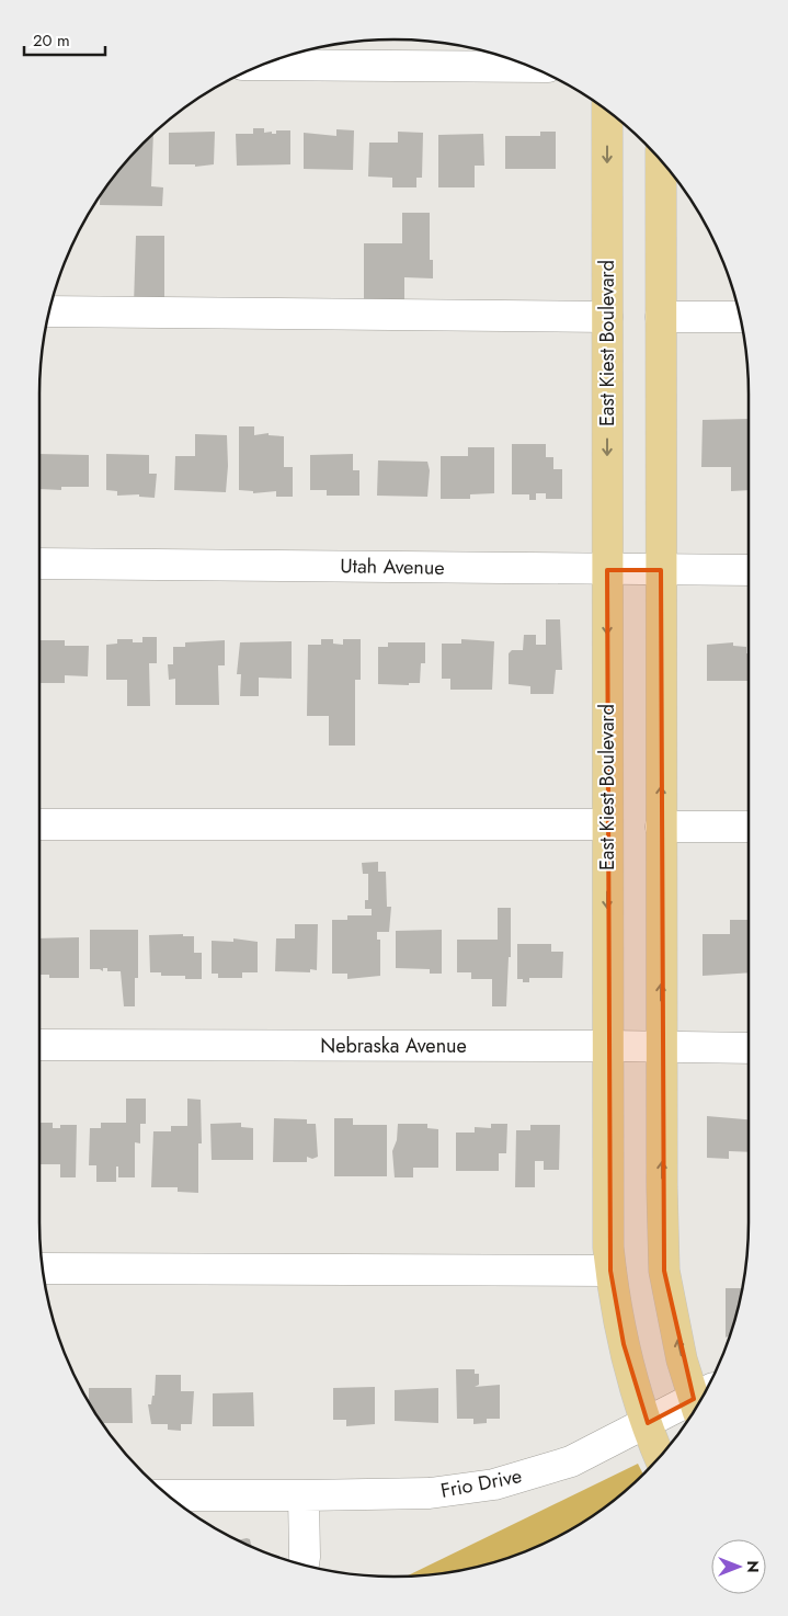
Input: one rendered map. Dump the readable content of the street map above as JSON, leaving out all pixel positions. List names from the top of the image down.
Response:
{
  "streets": {
    "main road": ["East Kiest Boulevard"],
    "street": ["Utah Avenue", "Nebraska Avenue", "Frio Drive"]
  },
  "crossings": [
    ["East Kiest Boulevard", "Utah Avenue"],
    ["East Kiest Boulevard", "Nebraska Avenue"],
    ["East Kiest Boulevard", "Frio Drive"]
  ],
  "scale_bar": "20 m",
  "north": "right"
}
